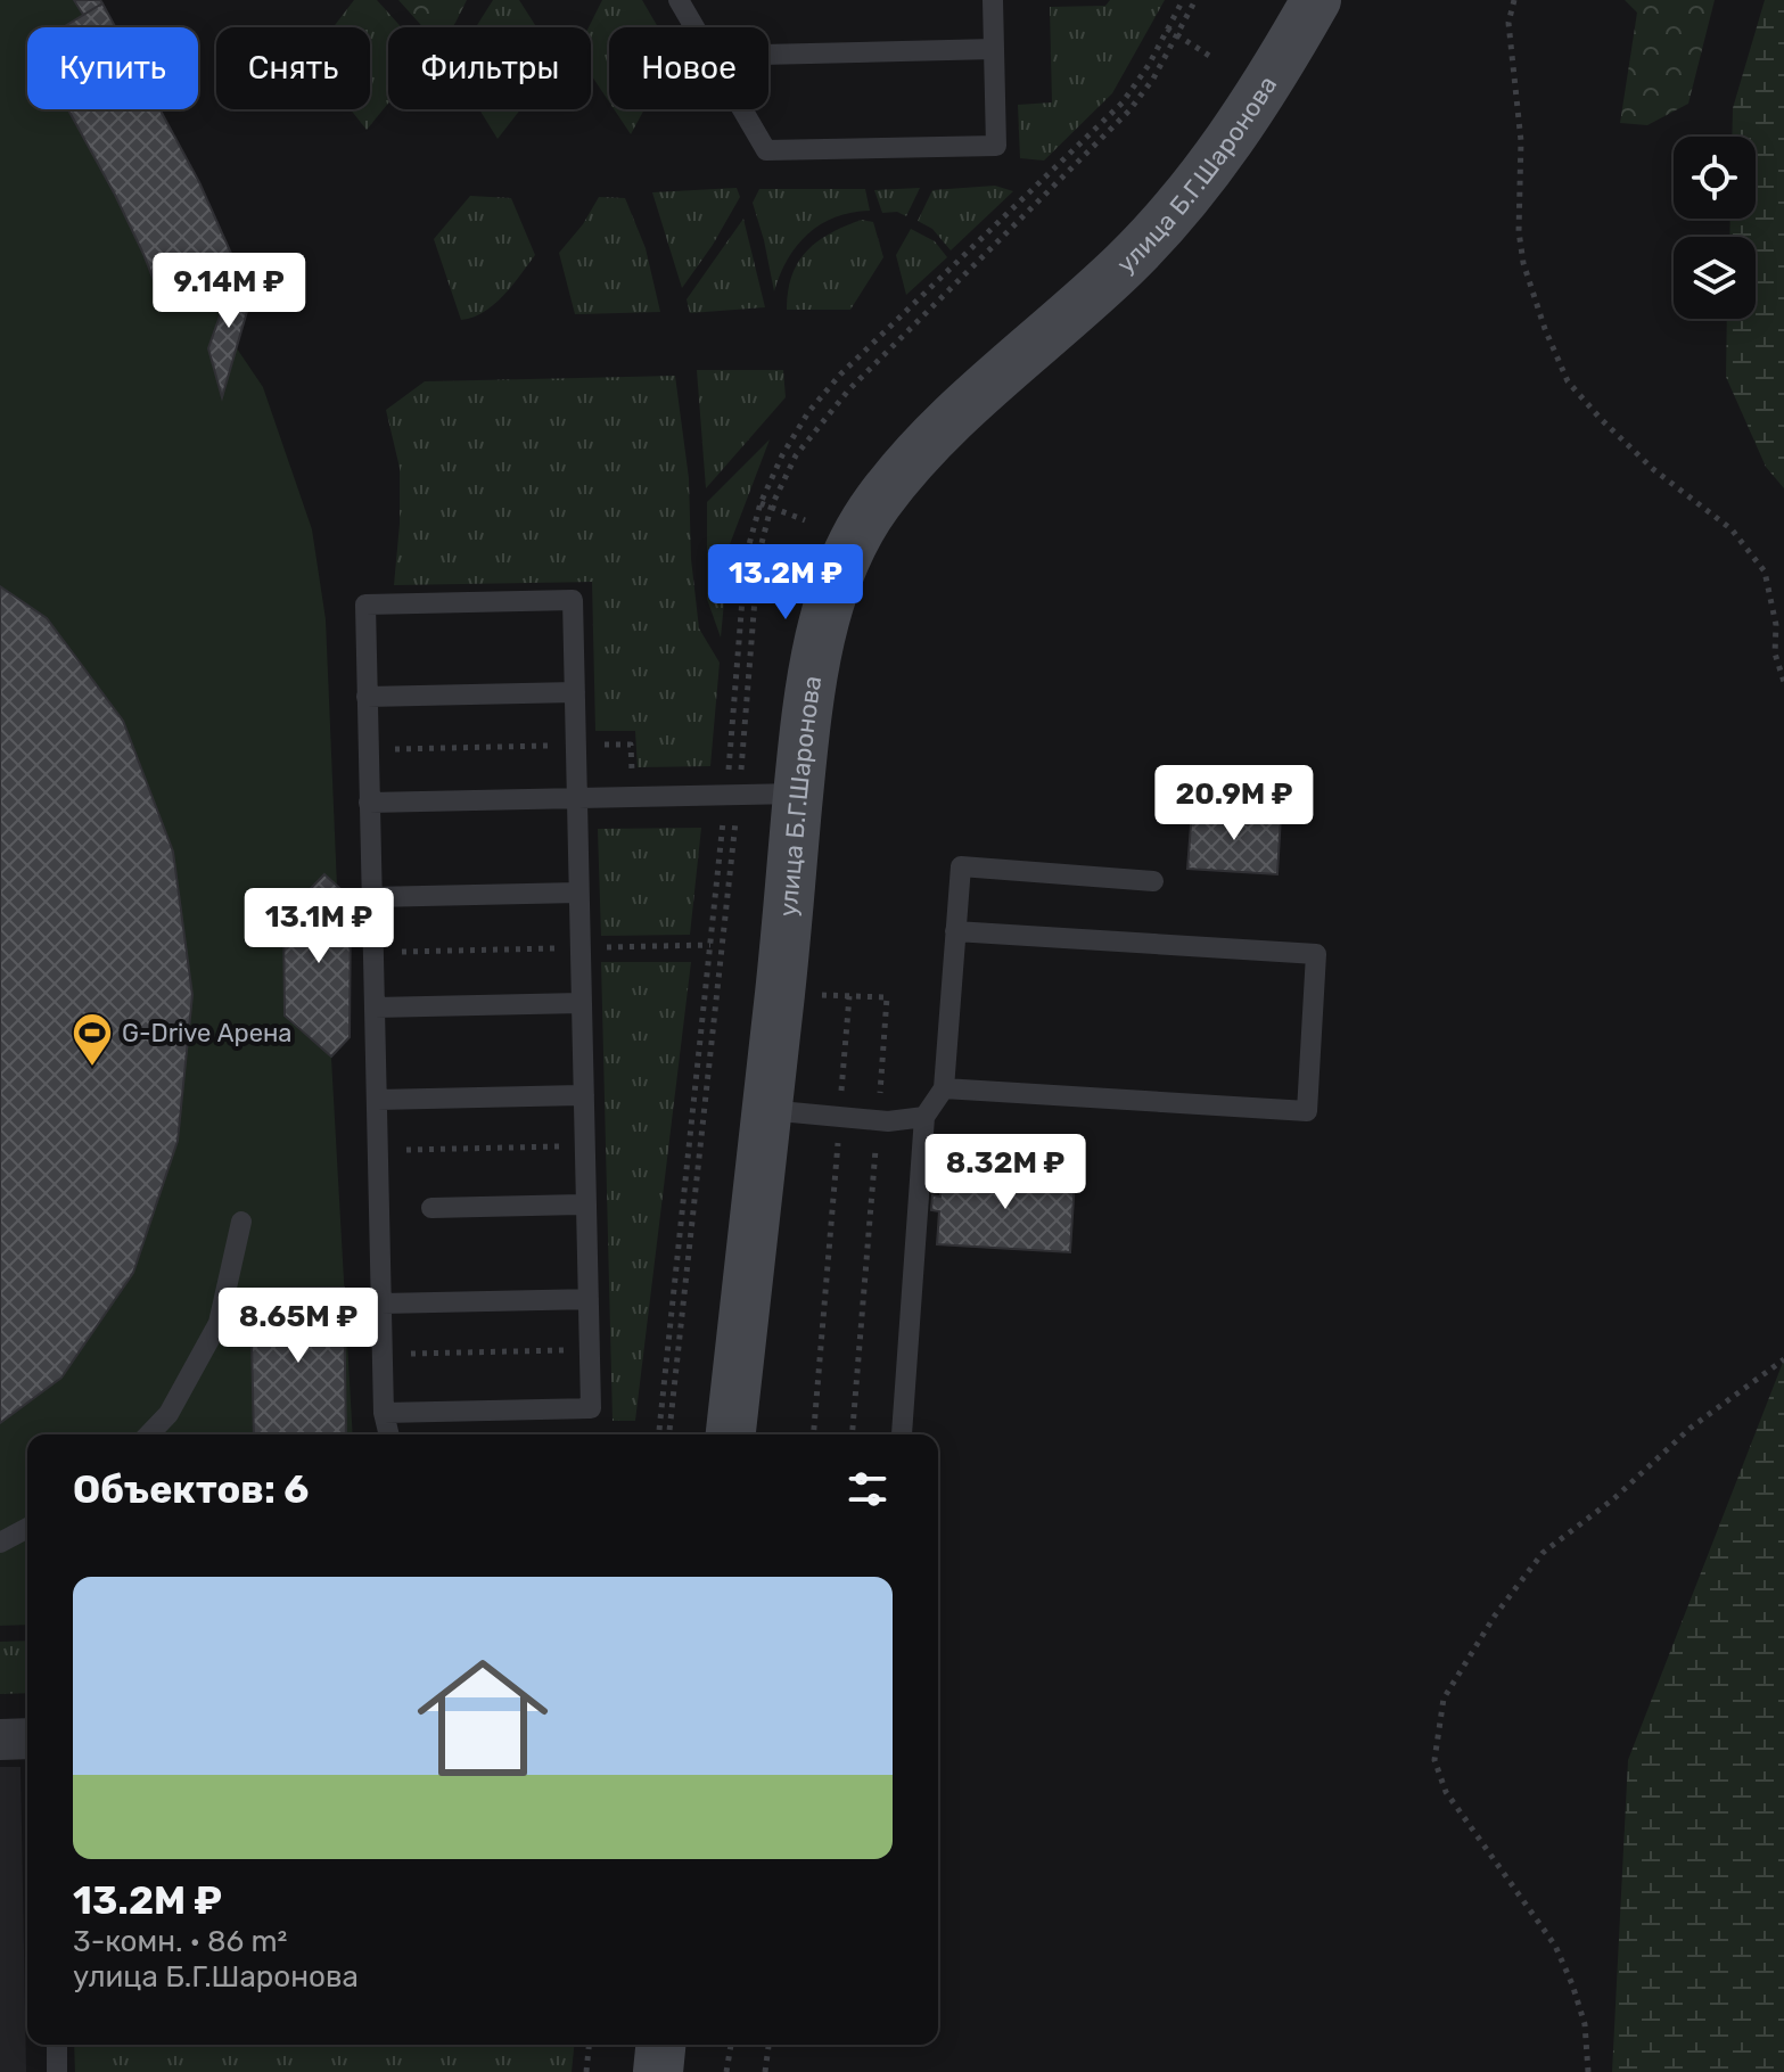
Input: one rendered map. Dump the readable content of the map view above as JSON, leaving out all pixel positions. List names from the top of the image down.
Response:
{
  "streets": {
    "main road": ["улица Б.Г.Шаронова"]
  },
  "places": {
    "sports": ["G-Drive Арена"]
  },
  "page": {
    "chip": [
      "Купить",
      "Снять",
      "Фильтры",
      "Новое"
    ],
    "price": [
      "9.14M ₽",
      "13.2M ₽",
      "20.9M ₽",
      "13.1M ₽",
      "8.32M ₽",
      "8.65M ₽"
    ],
    "heading": "Объектов: 6",
    "list": [
      {
        "name": "13.2M ₽",
        "note": "3-комн. · 86 m² · улица Б.Г.Шаронова"
      }
    ]
  }
}
